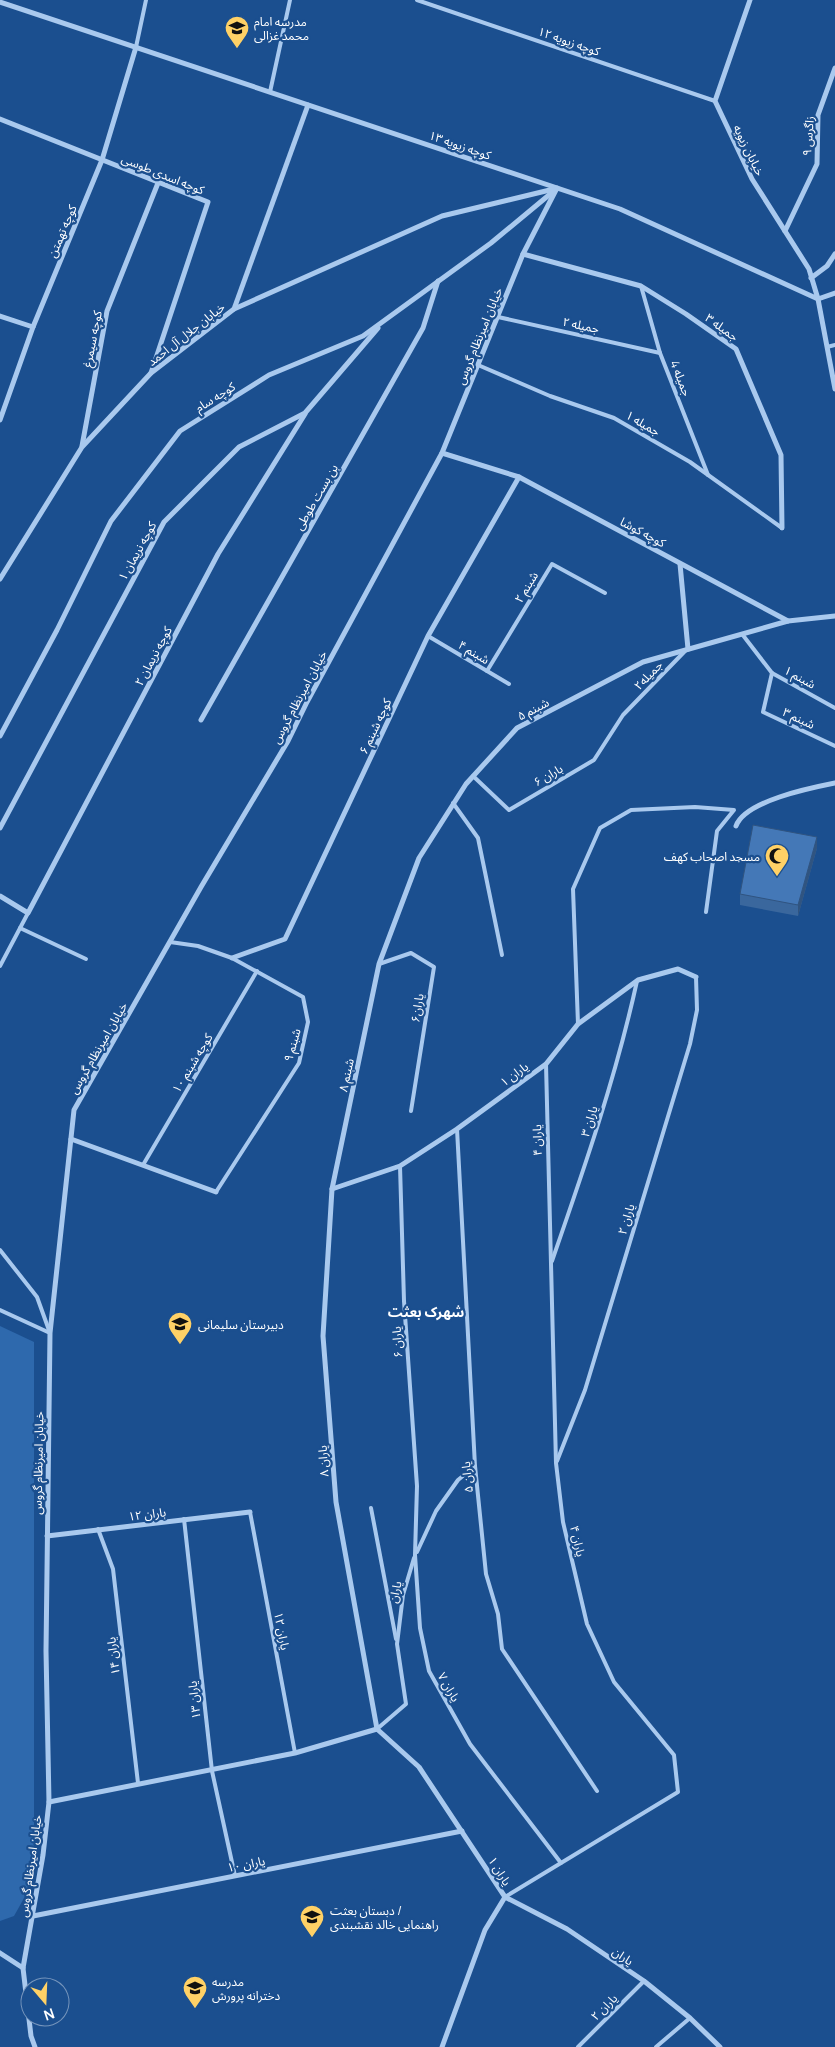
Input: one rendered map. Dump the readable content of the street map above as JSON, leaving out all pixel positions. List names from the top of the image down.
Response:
{
  "streets": {
    "street": [
      "زاگرس ۹",
      "کوچه زیویه ۱۳",
      "خیابان زیویه",
      "کوچه اسدی طوسی",
      "کوچه تهمتن",
      "جمیله ۳",
      "خیابان جلال آل احمد",
      "خیابان امیرنظام گروس",
      "کوچه سیمرغ",
      "کوچه سام",
      "بن بست طوطی",
      "کوچه کوشا",
      "کوچه نریمان ۱",
      "کوچه نریمان ۲",
      "شبنم ۵",
      "کوچه شبنم ۶",
      "یاران ۱",
      "شبنم ۸",
      "یاران ۸",
      "باران ۱۲",
      "یاران",
      "یاران ۱۰"
    ],
    "lane": [
      "کوچه زیویه ۱۲",
      "جمیله ۲",
      "جمیله 4",
      "جمیله ۱",
      "شبنم ۲",
      "شبنم ۴",
      "جمیله۲",
      "شبنم ۱",
      "شبنم ۳",
      "باران ۶",
      "یاران۶",
      "شبنم ۹",
      "کوچه شبنم ۱۰",
      "یاران ۳",
      "یاران ۴",
      "یاران ۲",
      "یاران ۶",
      "یاران ۵",
      "یاران ۱۲",
      "یاران ۱۴",
      "یاران ۷",
      "یاران ۱۳"
    ]
  },
  "crossings": [
    ["کوچه زیویه ۱۲", "خیابان زیویه"],
    ["زاگرس ۹", "خیابان زیویه"],
    ["کوچه زیویه ۱۳", "خیابان زیویه"],
    ["کوچه زیویه ۱۳", "کوچه تهمتن"],
    ["کوچه زیویه ۱۳", "خیابان جلال آل احمد"],
    ["کوچه زیویه ۱۳", "خیابان امیرنظام گروس"],
    ["کوچه زیویه ۱۳", "کوچه سام"],
    ["کوچه اسدی طوسی", "کوچه تهمتن"],
    ["کوچه اسدی طوسی", "خیابان جلال آل احمد"],
    ["کوچه اسدی طوسی", "کوچه سیمرغ"],
    ["جمیله ۲", "خیابان امیرنظام گروس"],
    ["جمیله ۲", "جمیله 4"],
    ["جمیله ۳", "خیابان امیرنظام گروس"],
    ["جمیله ۳", "جمیله 4"],
    ["جمیله ۳", "جمیله ۱"],
    ["خیابان جلال آل احمد", "خیابان امیرنظام گروس"],
    ["خیابان جلال آل احمد", "کوچه سیمرغ"],
    ["خیابان جلال آل احمد", "کوچه سام"],
    ["خیابان امیرنظام گروس", "کوچه سام"],
    ["خیابان امیرنظام گروس", "جمیله ۱"],
    ["خیابان امیرنظام گروس", "کوچه کوشا"],
    ["خیابان امیرنظام گروس", "شبنم ۹"],
    ["خیابان امیرنظام گروس", "باران ۱۲"],
    ["خیابان امیرنظام گروس", "یاران ۱۰"],
    ["جمیله 4", "جمیله ۱"],
    ["کوچه سام", "بن بست طوطی"],
    ["کوچه سام", "کوچه نریمان ۱"],
    ["کوچه کوشا", "شبنم ۵"],
    ["کوچه کوشا", "کوچه شبنم ۶"],
    ["کوچه نریمان ۱", "کوچه نریمان ۲"],
    ["شبنم ۲", "شبنم ۴"],
    ["شبنم ۴", "کوچه شبنم ۶"],
    ["جمیله۲", "شبنم ۵"],
    ["جمیله۲", "باران ۶"],
    ["شبنم ۱", "شبنم ۵"],
    ["شبنم ۱", "شبنم ۳"],
    ["شبنم ۵", "باران ۶"],
    ["شبنم ۵", "یاران۶"],
    ["شبنم ۵", "شبنم ۸"],
    ["کوچه شبنم ۶", "شبنم ۹"],
    ["یاران۶", "شبنم ۸"],
    ["شبنم ۹", "کوچه شبنم ۱۰"],
    ["یاران ۱", "شبنم ۸"],
    ["یاران ۱", "یاران ۳"],
    ["یاران ۱", "یاران ۴"],
    ["یاران ۱", "یاران ۲"],
    ["یاران ۱", "یاران ۶"],
    ["یاران ۱", "یاران ۸"],
    ["یاران ۱", "یاران ۵"],
    ["یاران ۱", "یاران"],
    ["یاران ۱", "یاران ۱۰"],
    ["شبنم ۸", "یاران ۸"],
    ["یاران ۳", "یاران ۴"],
    ["یاران ۴", "یاران ۲"],
    ["یاران ۴", "یاران"],
    ["یاران ۴", "یاران ۷"],
    ["یاران ۲", "یاران"],
    ["یاران ۶", "یاران ۷"],
    ["یاران ۸", "یاران"],
    ["یاران ۵", "یاران"],
    ["باران ۱۲", "یاران ۱۲"],
    ["باران ۱۲", "یاران ۱۴"],
    ["باران ۱۲", "یاران ۱۳"],
    ["یاران", "یاران ۷"],
    ["یاران ۱۳", "یاران ۱۰"]
  ],
  "districts": ["شهرک بعثت"],
  "places": {
    "school or university": [
      "مدرسه امام محمد غزالی",
      "دبیرستان سلیمانی",
      "دبستان بعثت / راهنمایی خالد نقشبندی",
      "مدرسه دخترانه پرورش"
    ],
    "mosque": ["مسجد اصحاب کهف"]
  },
  "north": "bottom"
}
